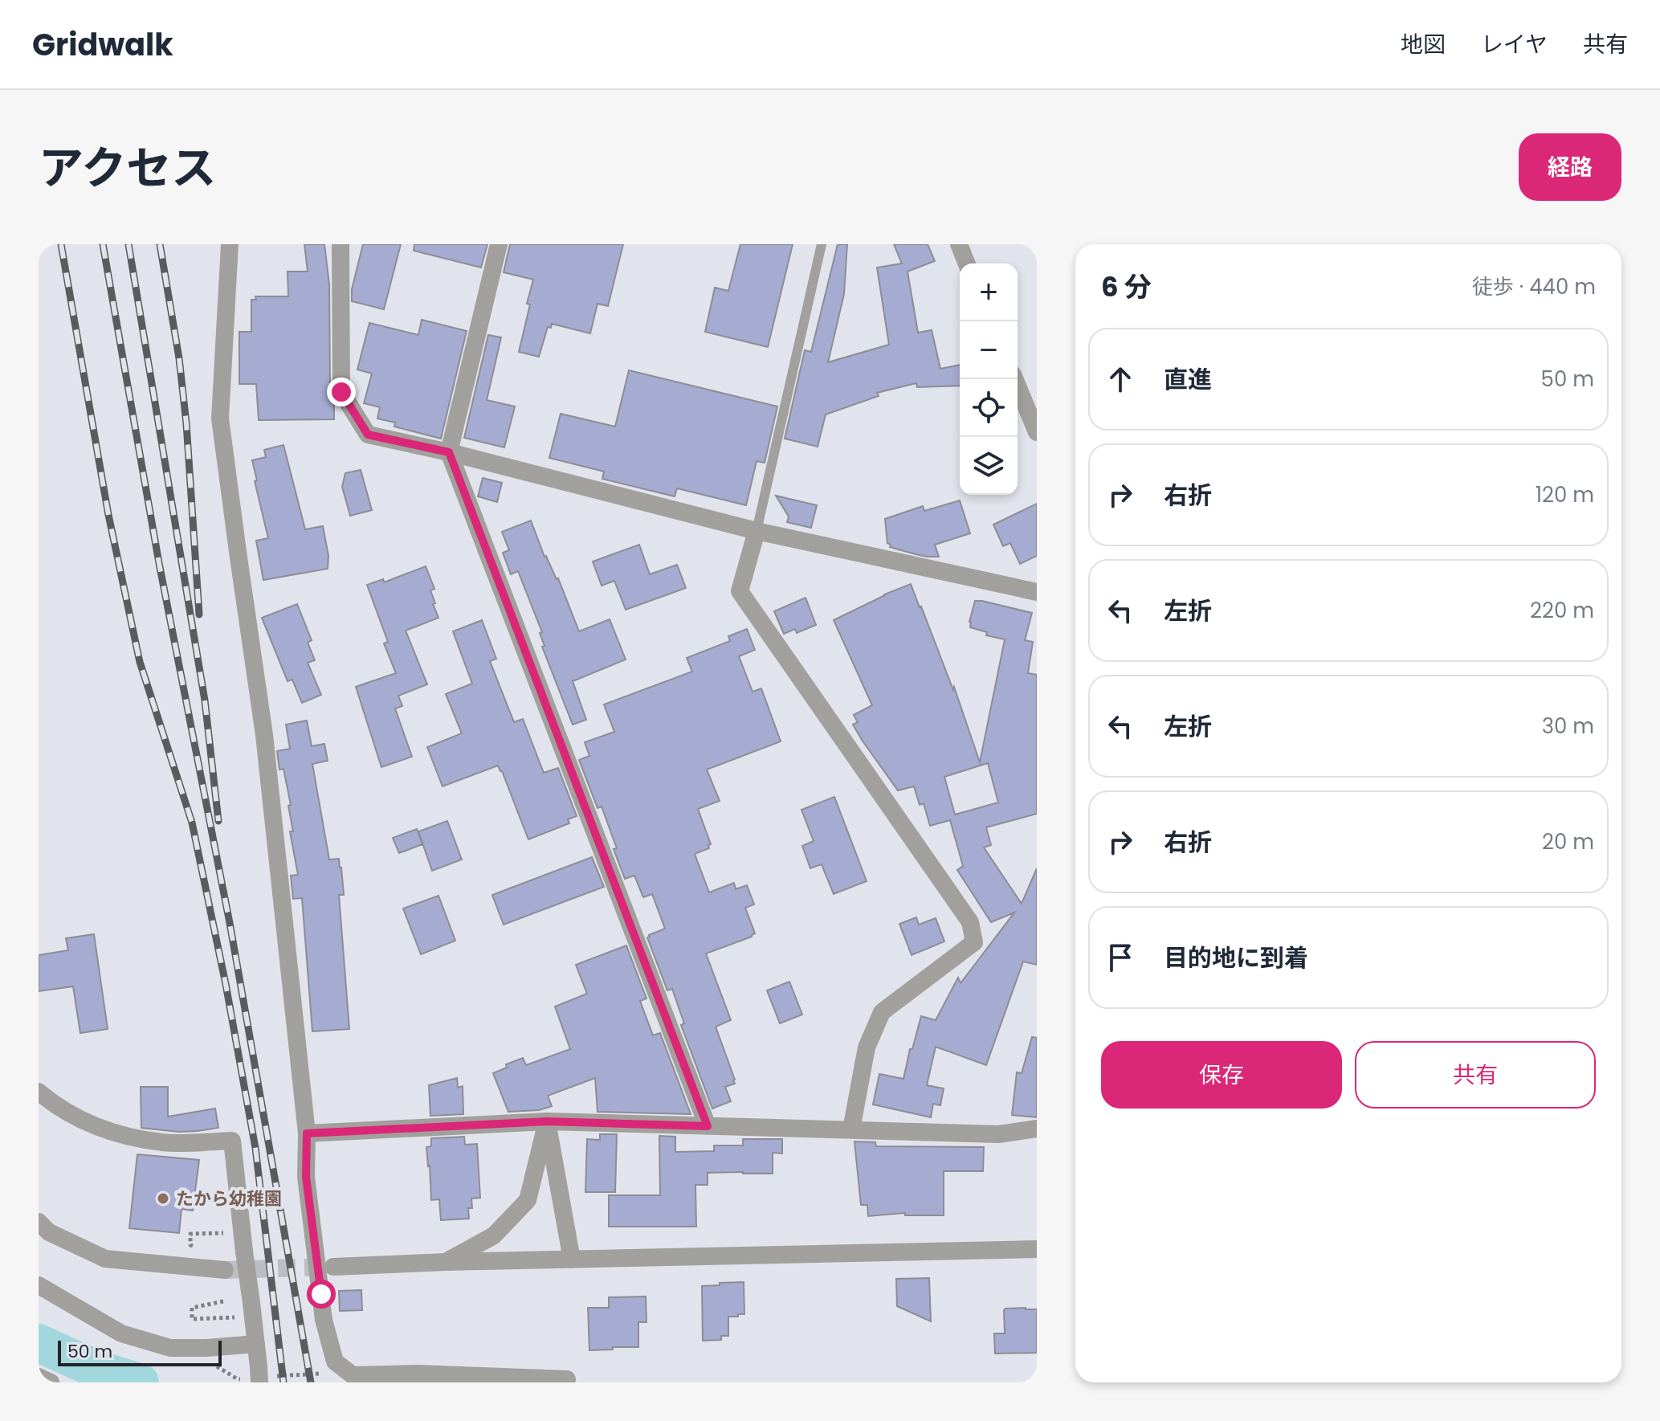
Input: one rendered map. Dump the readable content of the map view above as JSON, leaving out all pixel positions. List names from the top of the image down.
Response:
{
  "places": ["たから幼稚園"],
  "scale_bar": "50 m",
  "page": {
    "header": "Gridwalk",
    "nav": ["地図", "レイヤ", "共有"],
    "title": "アクセス",
    "buttons": [
      "経路",
      ["保存", "共有"]
    ],
    "heading": ["6 分", "徒歩 · 440 m"],
    "map_buttons": ["+", "−"],
    "list": [
      ["直進", "50 m"],
      ["右折", "120 m"],
      ["左折", "220 m"],
      ["左折", "30 m"],
      ["右折", "20 m"],
      "目的地に到着"
    ],
    "scale": "50 m"
  }
}
